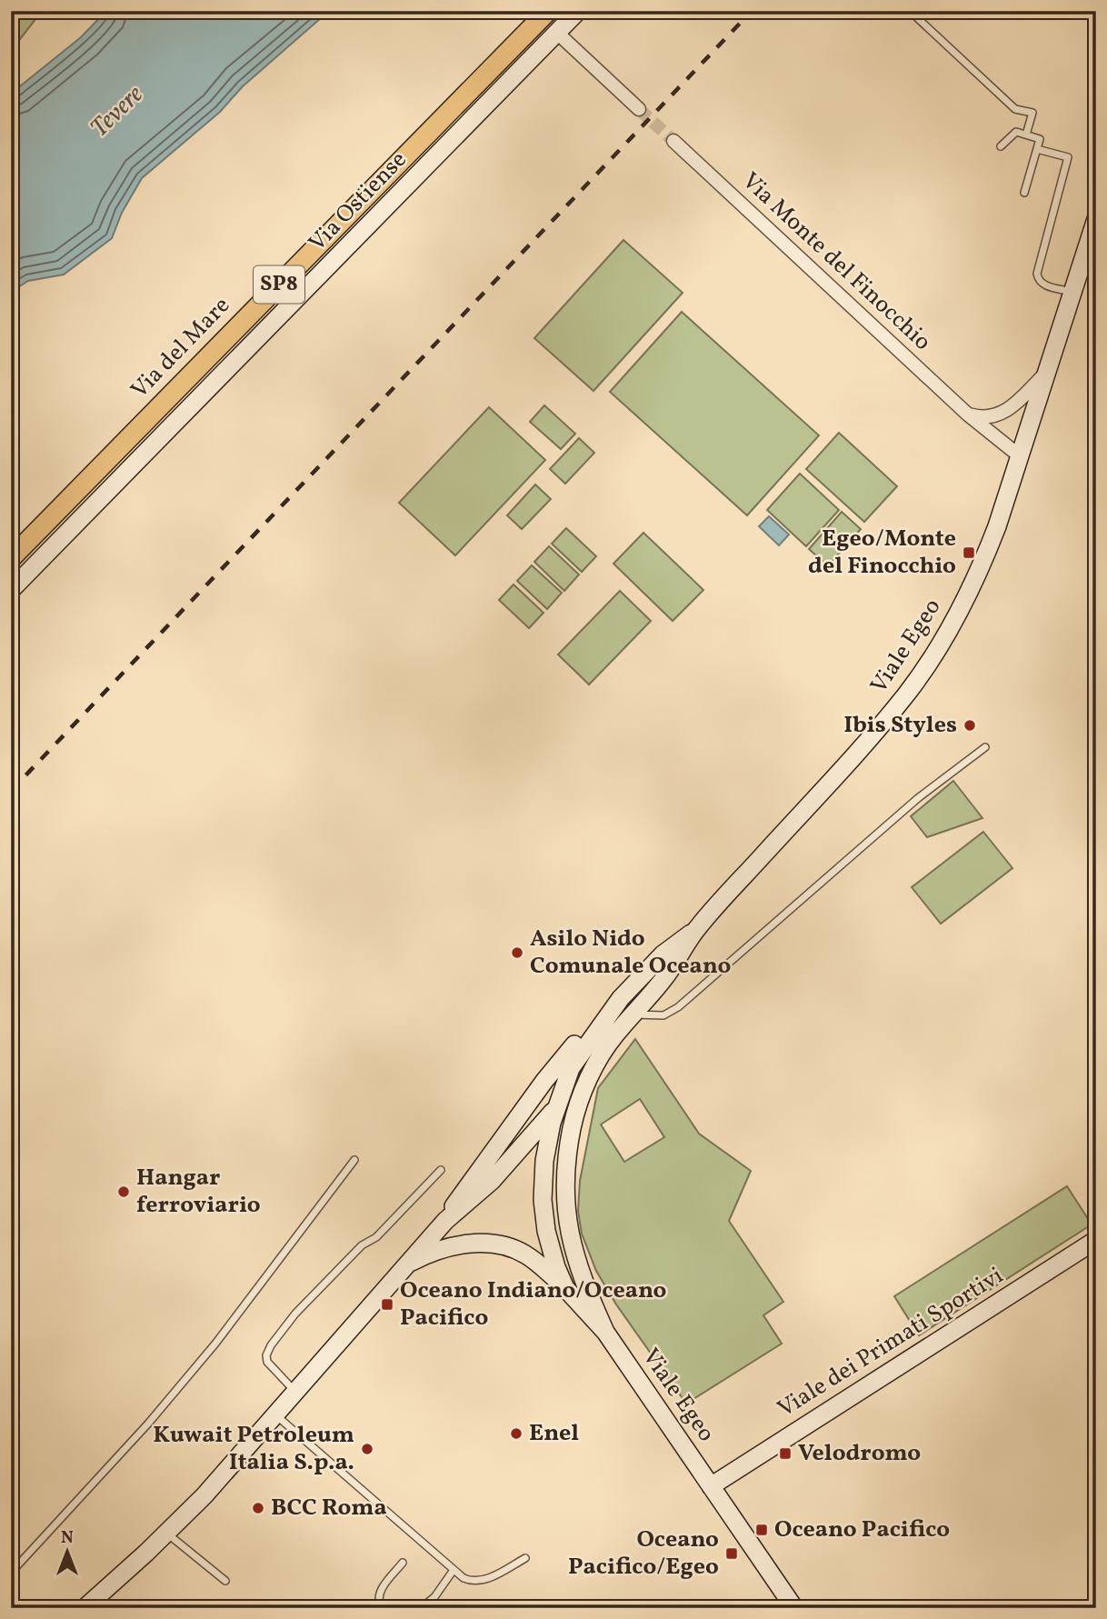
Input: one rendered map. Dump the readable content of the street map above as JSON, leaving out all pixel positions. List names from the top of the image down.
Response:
{
  "streets": {
    "main road": [
      "Via Ostiense",
      "SP8",
      "Via del Mare",
      "Viale Egeo",
      "Viale dei Primati Sportivi"
    ],
    "street": ["Via Monte del Finocchio"]
  },
  "crossings": [
    ["Via Monte del Finocchio", "Viale Egeo"],
    ["Viale Egeo", "Viale dei Primati Sportivi"]
  ],
  "water": ["Tevere"],
  "places": {
    "transit": [
      "Egeo/Monte del Finocchio",
      "Oceano Indiano/Oceano Pacifico",
      "Velodromo",
      "Oceano Pacifico",
      "Oceano Pacifico/Egeo"
    ],
    "other": [
      "Ibis Styles",
      "Asilo Nido Comunale Oceano",
      "Hangar ferroviario",
      "Enel",
      "Kuwait Petroleum Italia S.p.a.",
      "BCC Roma"
    ]
  },
  "north": "top"
}
